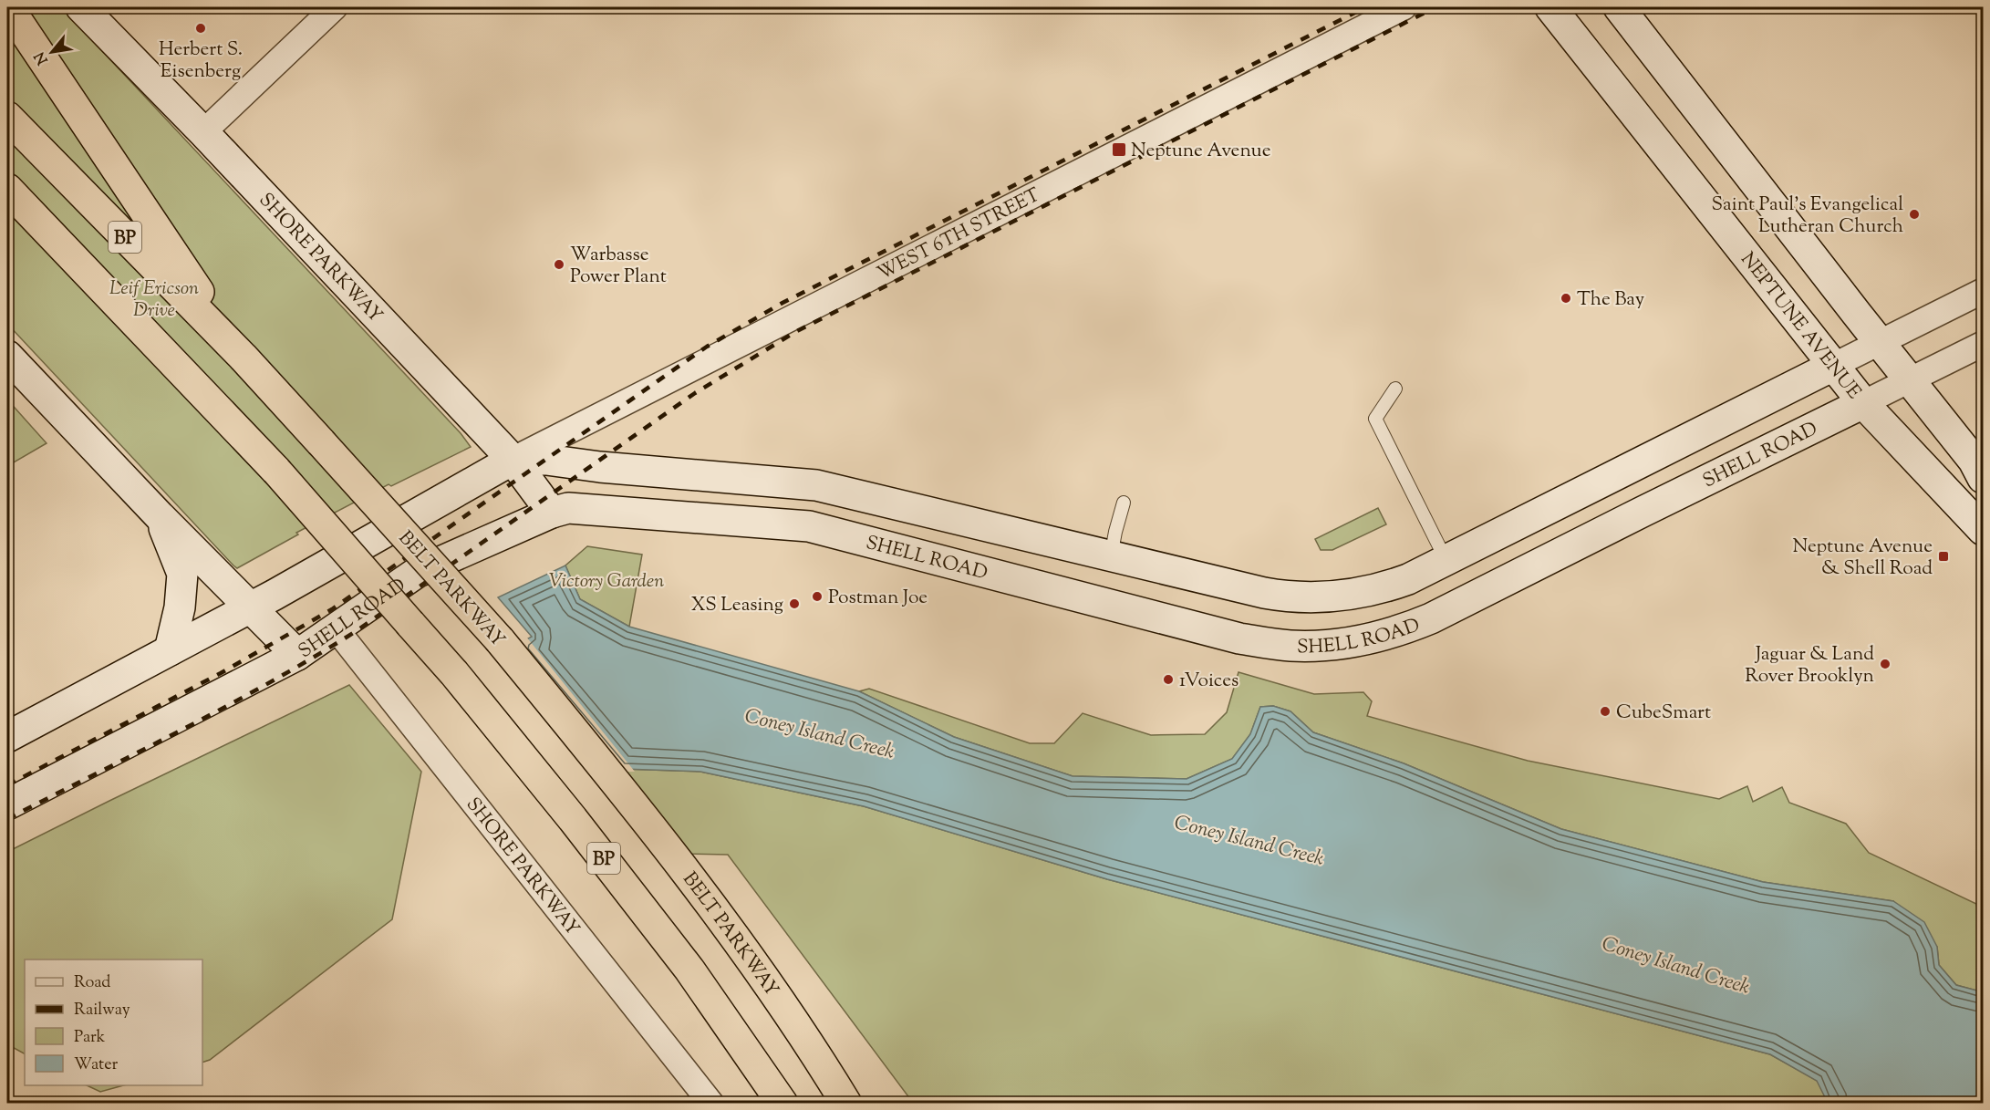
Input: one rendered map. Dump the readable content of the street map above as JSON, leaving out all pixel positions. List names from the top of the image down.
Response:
{
  "streets": {
    "highway": ["BP", "BELT PARKWAY"],
    "main road": ["SHORE PARKWAY", "NEPTUNE AVENUE", "SHELL ROAD"],
    "street": ["WEST 6TH STREET"]
  },
  "crossings": [
    ["WEST 6TH STREET", "SHORE PARKWAY"],
    ["WEST 6TH STREET", "SHELL ROAD"],
    ["SHORE PARKWAY", "SHELL ROAD"],
    ["NEPTUNE AVENUE", "SHELL ROAD"]
  ],
  "water": ["Coney Island Creek"],
  "parks": ["Leif Ericson Drive", "Victory Garden"],
  "places": {
    "other": [
      "Herbert S. Eisenberg",
      "Saint Paul's Evangelical Lutheran Church",
      "Warbasse Power Plant",
      "The Bay",
      "Postman Joe",
      "XS Leasing",
      "Jaguar & Land Rover Brooklyn",
      "1Voices",
      "CubeSmart"
    ],
    "transit": ["Neptune Avenue", "Neptune Avenue & Shell Road"]
  },
  "legend": [
    "Road",
    "Railway",
    "Park",
    "Water"
  ],
  "north": "bottom left"
}
